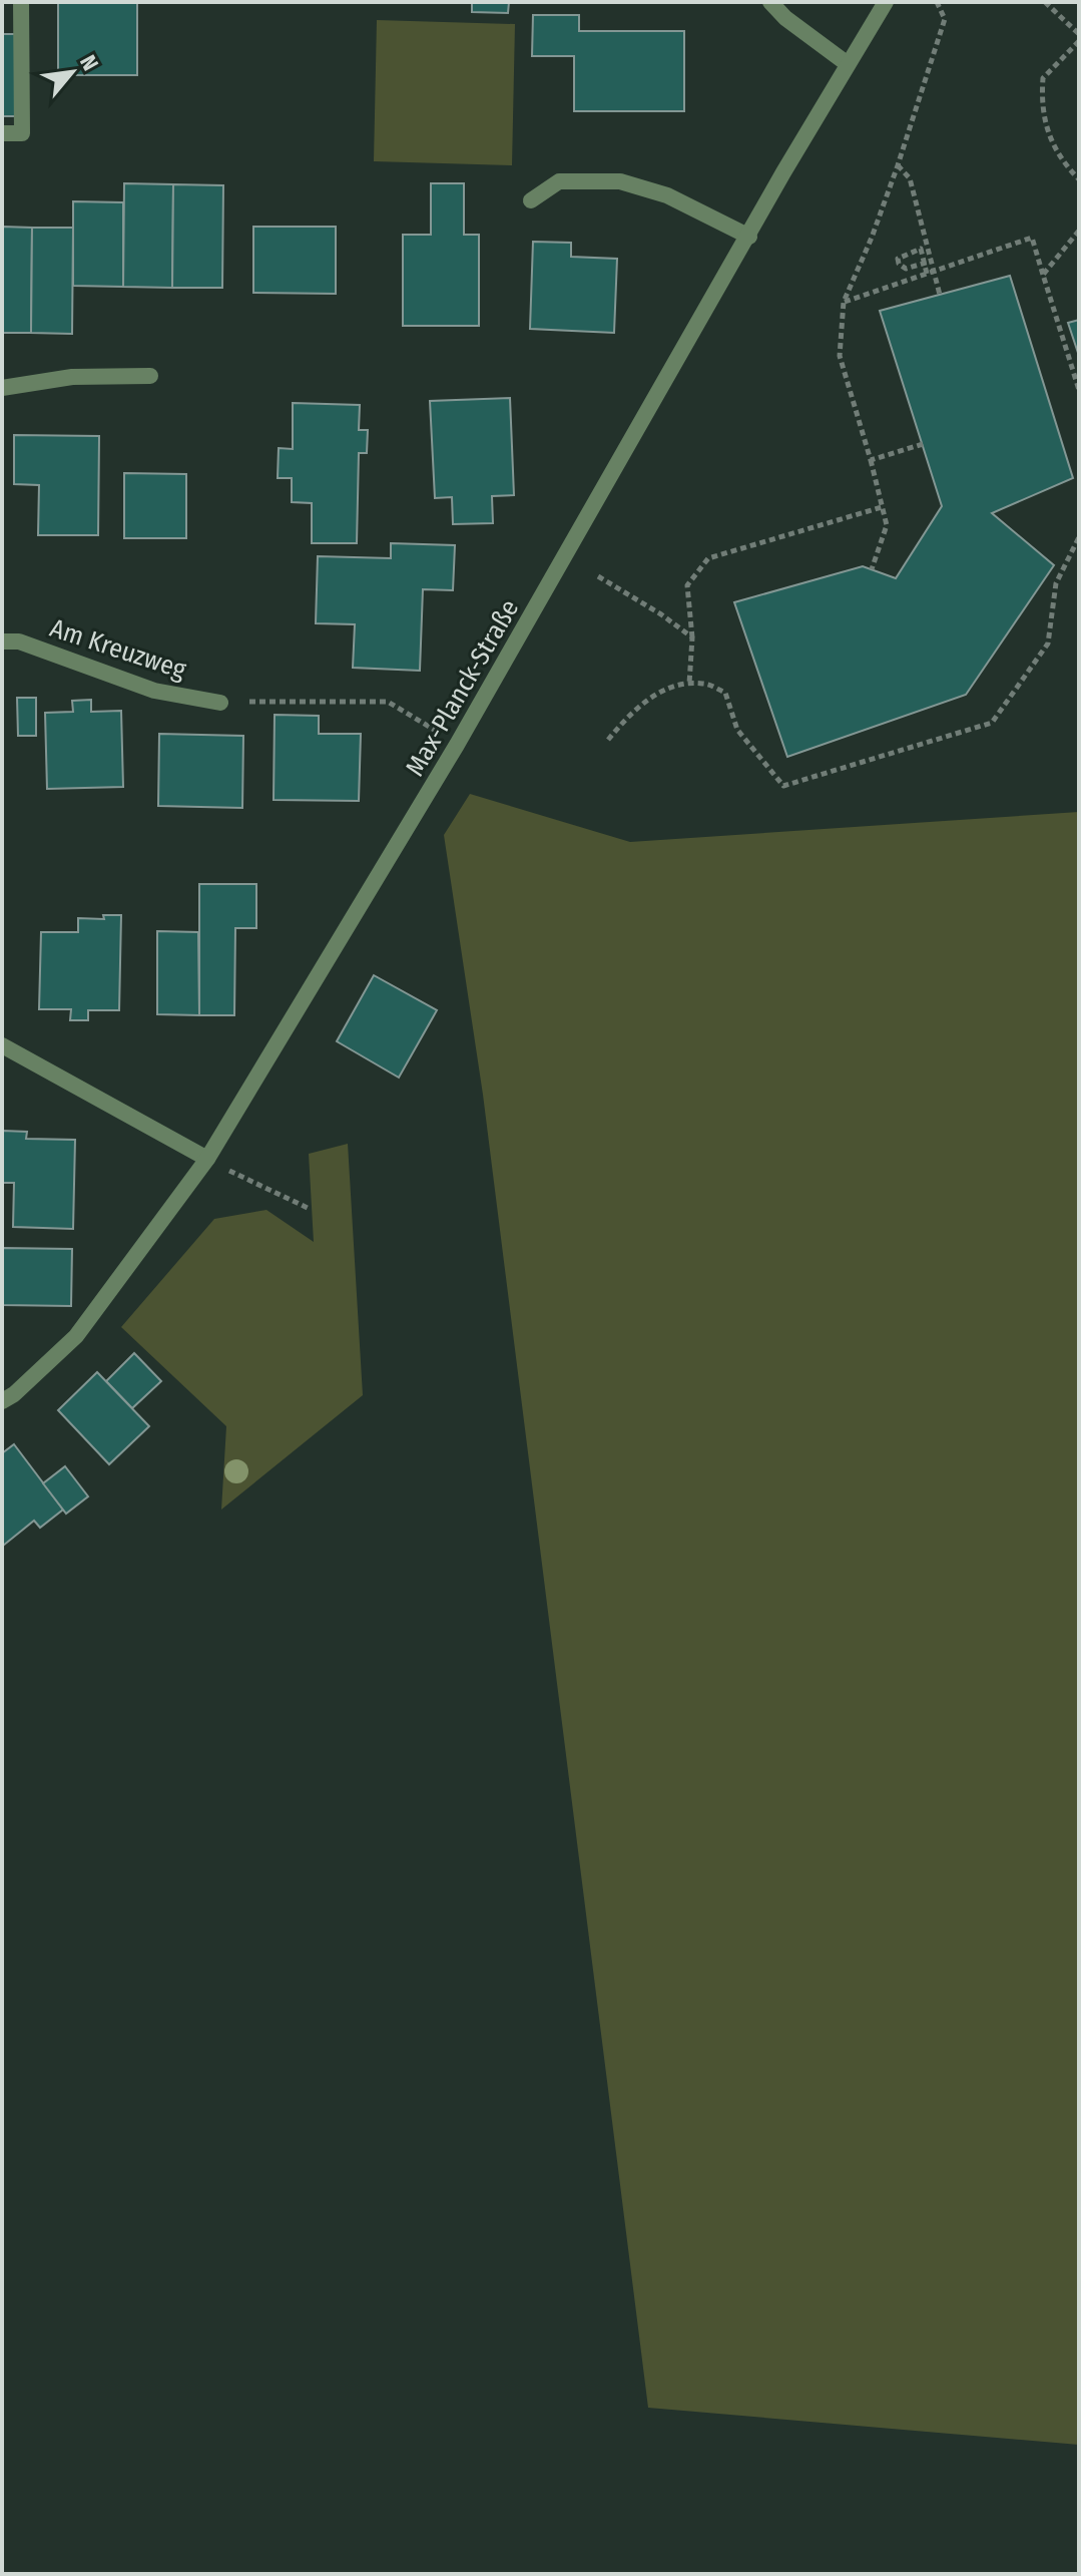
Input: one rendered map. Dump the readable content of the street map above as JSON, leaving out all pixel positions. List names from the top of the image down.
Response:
{
  "streets": {
    "street": ["Am Kreuzweg", "Max-Planck-Straße"]
  },
  "north": "top right"
}
